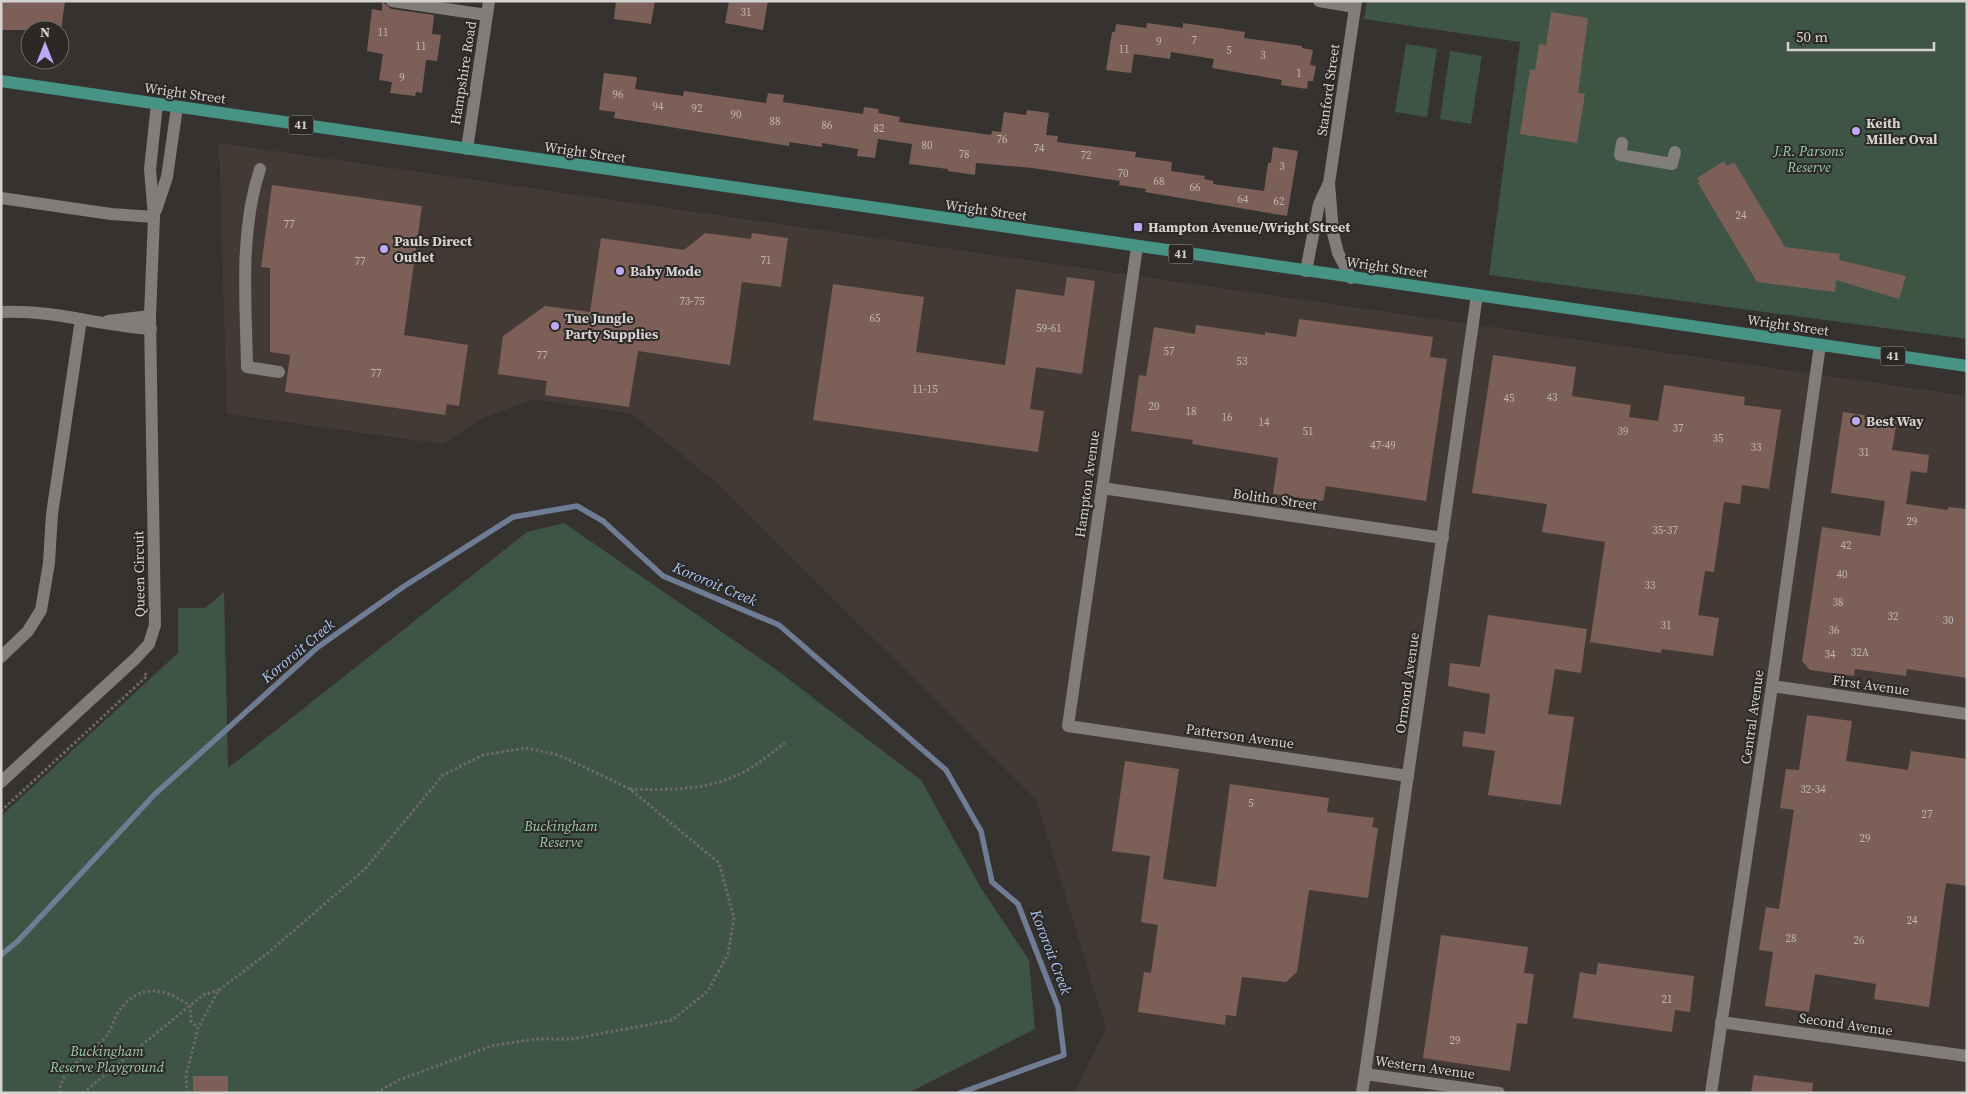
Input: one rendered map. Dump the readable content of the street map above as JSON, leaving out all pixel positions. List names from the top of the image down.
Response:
{
  "streets": {
    "main road": ["Wright Street", "41"],
    "street": [
      "Hampshire Road",
      "Stanford Street",
      "Hampton Avenue",
      "Bolitho Street",
      "Queen Circuit",
      "Ormond Avenue",
      "First Avenue",
      "Central Avenue",
      "Patterson Avenue",
      "Second Avenue",
      "Western Avenue"
    ]
  },
  "crossings": [
    ["Hampshire Road", "Wright Street"],
    ["Stanford Street", "Wright Street"],
    ["Wright Street", "Hampton Avenue"],
    ["Wright Street", "Queen Circuit"],
    ["Wright Street", "Ormond Avenue"],
    ["Wright Street", "Central Avenue"],
    ["Hampton Avenue", "Bolitho Street"],
    ["Hampton Avenue", "Patterson Avenue"],
    ["Bolitho Street", "Ormond Avenue"],
    ["Ormond Avenue", "Patterson Avenue"],
    ["Ormond Avenue", "Western Avenue"],
    ["First Avenue", "Central Avenue"],
    ["Central Avenue", "Second Avenue"]
  ],
  "water": ["Kororoit Creek"],
  "parks": ["J.R. Parsons Reserve", "Buckingham Reserve", "Buckingham Reserve Playground"],
  "places": {
    "other": [
      "Keith Miller Oval",
      "Pauls Direct Outlet",
      "Baby Mode",
      "Tue Jungle Party Supplies",
      "Best Way"
    ],
    "transit": ["Hampton Avenue/Wright Street"]
  },
  "house_numbers": [
    "31",
    "11",
    "7",
    "9",
    "11",
    "11",
    "5",
    "3",
    "1",
    "9",
    "96",
    "94",
    "92",
    "90",
    "88",
    "86",
    "82",
    "76",
    "80",
    "74",
    "78",
    "72",
    "3",
    "70",
    "68",
    "66",
    "64",
    "62",
    "24",
    "77",
    "71",
    "77",
    "73-75",
    "65",
    "59-61",
    "57",
    "77",
    "53",
    "77",
    "11-15",
    "43",
    "45",
    "20",
    "18",
    "16",
    "14",
    "37",
    "51",
    "39",
    "35",
    "47-49",
    "33",
    "31",
    "29",
    "35-37",
    "42",
    "40",
    "33",
    "38",
    "32",
    "30",
    "31",
    "36",
    "32A",
    "34",
    "32-34",
    "5",
    "27",
    "29",
    "24",
    "28",
    "26",
    "21",
    "29"
  ],
  "scale_bar": "50 m",
  "north": "top"
}
